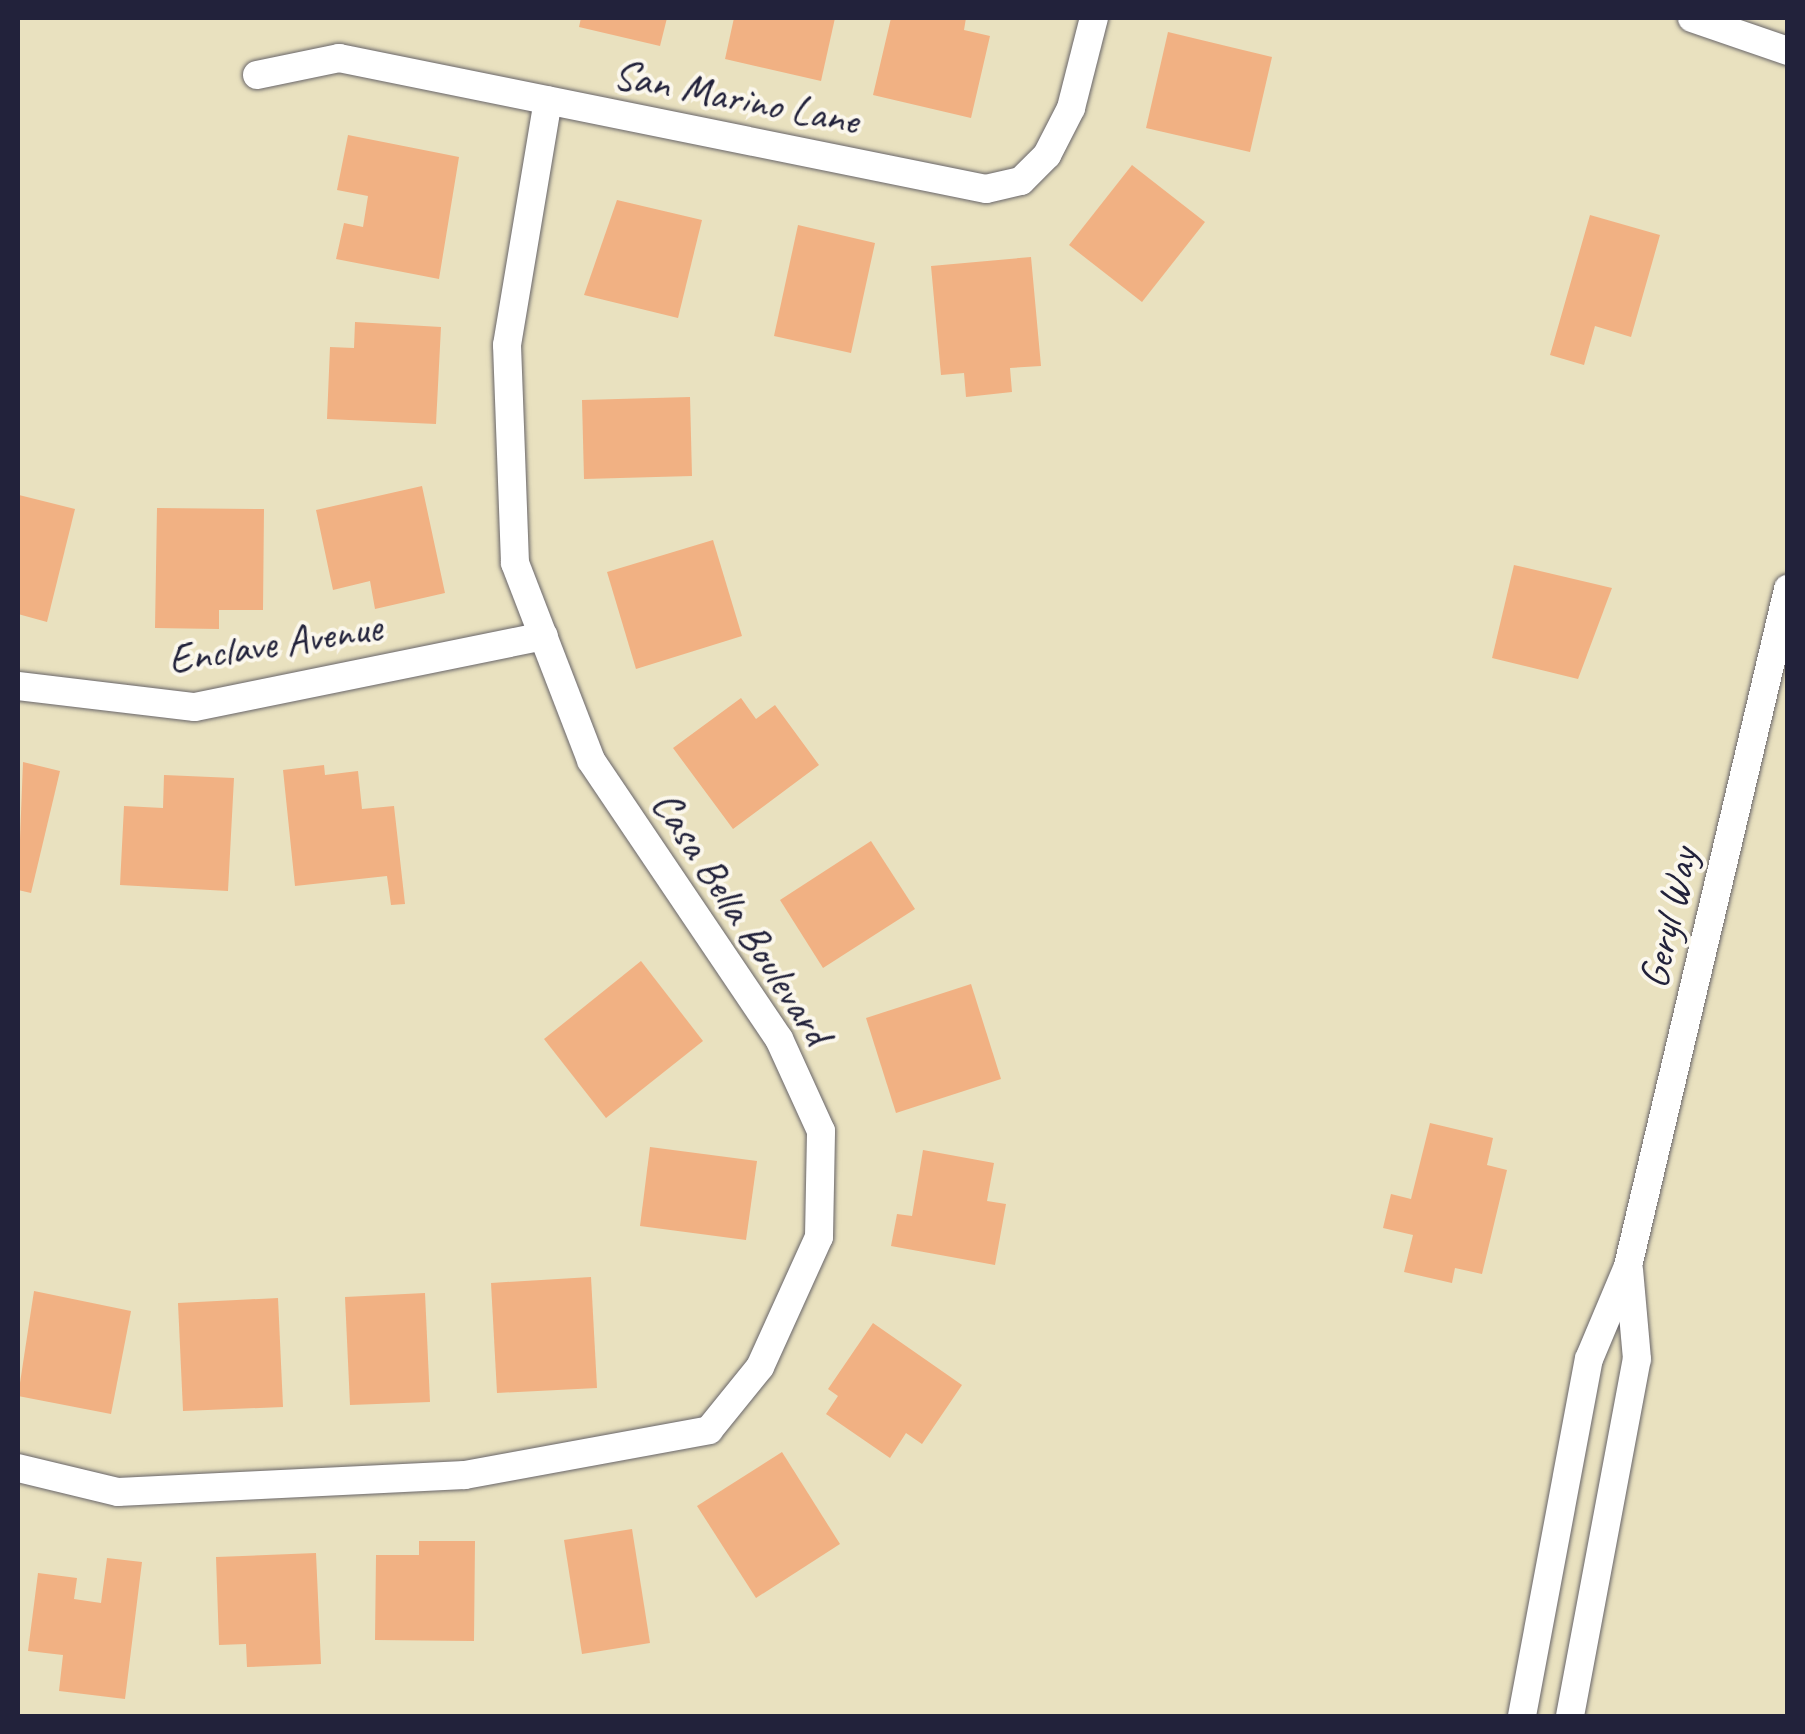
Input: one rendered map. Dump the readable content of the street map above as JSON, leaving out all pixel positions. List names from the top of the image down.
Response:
{
  "streets": {
    "street": [
      "San Marino Lane",
      "Enclave Avenue",
      "Casa Bella Boulevard",
      "Geryl Way"
    ]
  },
  "crossings": [
    ["San Marino Lane", "Casa Bella Boulevard"],
    ["Enclave Avenue", "Casa Bella Boulevard"]
  ]
}
